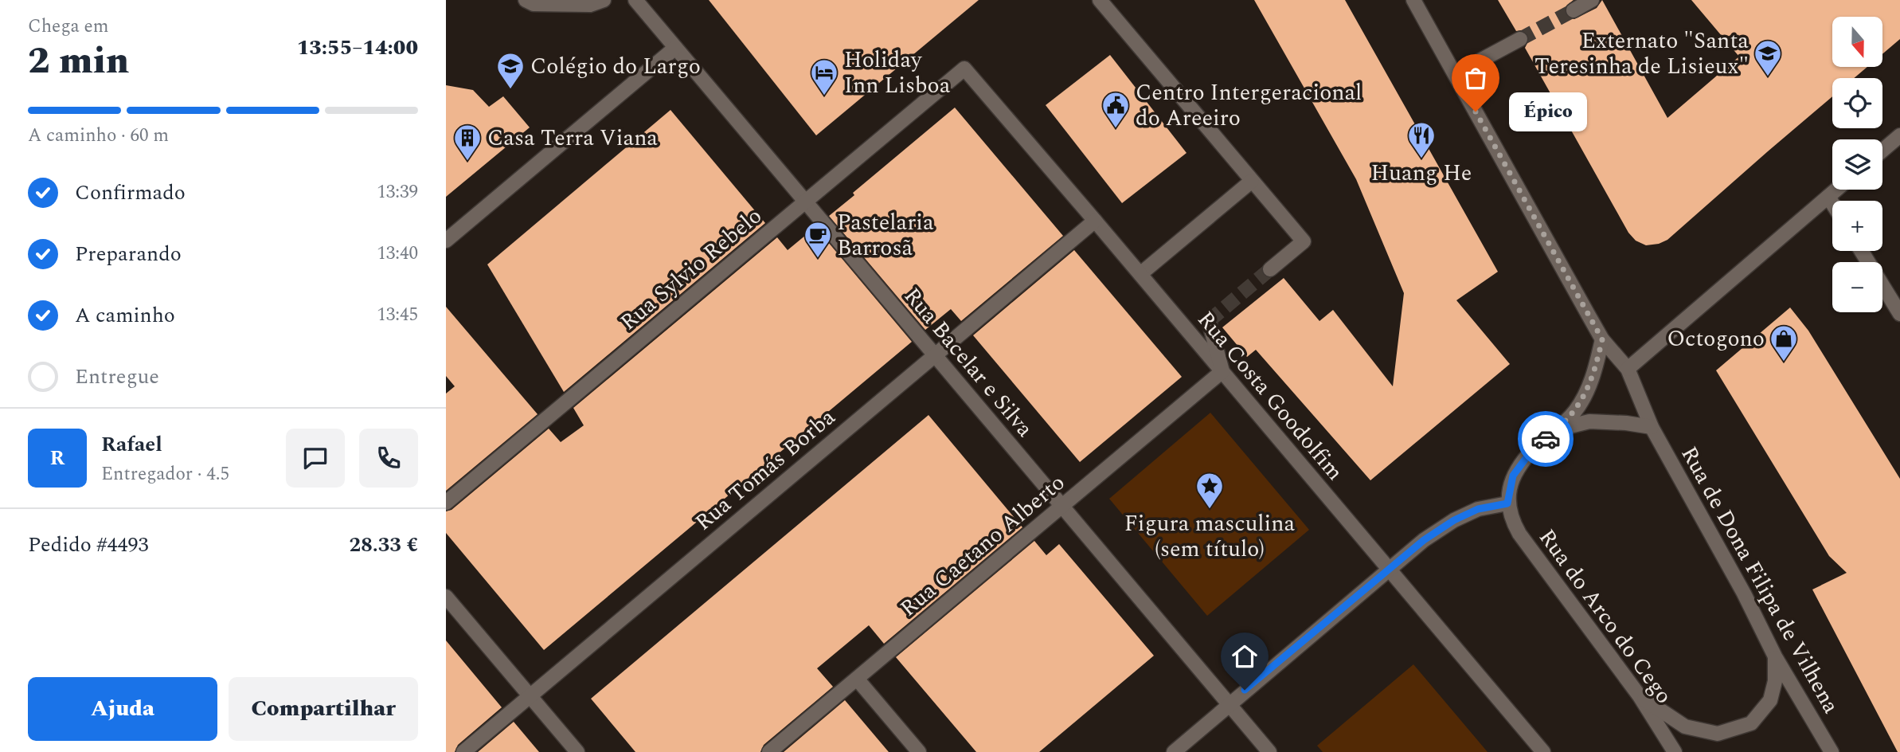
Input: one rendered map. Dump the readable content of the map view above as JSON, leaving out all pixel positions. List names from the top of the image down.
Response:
{
  "streets": {
    "street": [
      "Rua Sylvio Rebelo",
      "Rua Bacelar e Silva",
      "Rua Costa Goodolfim",
      "Rua Tomás Borba",
      "Rua Caetano Alberto",
      "Rua de Dona Filipa de Vilhena",
      "Rua do Arco do Cego"
    ]
  },
  "crossings": [
    ["Rua Sylvio Rebelo", "Rua Bacelar e Silva"],
    ["Rua Sylvio Rebelo", "Rua Costa Goodolfim"],
    ["Rua Bacelar e Silva", "Rua Tomás Borba"],
    ["Rua Bacelar e Silva", "Rua Caetano Alberto"],
    ["Rua Costa Goodolfim", "Rua Tomás Borba"],
    ["Rua Costa Goodolfim", "Rua Caetano Alberto"]
  ],
  "places": {
    "school or university": ["Externato \"Santa Teresinha de Lisieux\"", "Colégio do Largo"],
    "hotel": ["Holiday Inn Lisboa"],
    "other": ["Épico"],
    "public building": ["Centro Intergeracional do Areeiro"],
    "restaurant": ["Huang He"],
    "building": ["Casa Terra Viana"],
    "cafe": ["Pastelaria Barrosã"],
    "shop": ["Octogono"],
    "place": ["Figura masculina (sem título)"]
  },
  "north": "bottom",
  "page": {
    "heading": ["2 min", "Chega em", "13:55–14:00"],
    "panel": [
      "Rafael",
      "Entregador · 4.5",
      "Pedido #4493",
      "28.33 €"
    ],
    "map_buttons": ["+", "−"],
    "bubble": "Épico",
    "bar": "A caminho · 60 m",
    "list": [
      ["Confirmado", "13:39"],
      ["Preparando", "13:40"],
      ["A caminho", "13:45"],
      "Entregue"
    ],
    "round": "R",
    "buttons": ["Ajuda", "Compartilhar"]
  }
}
